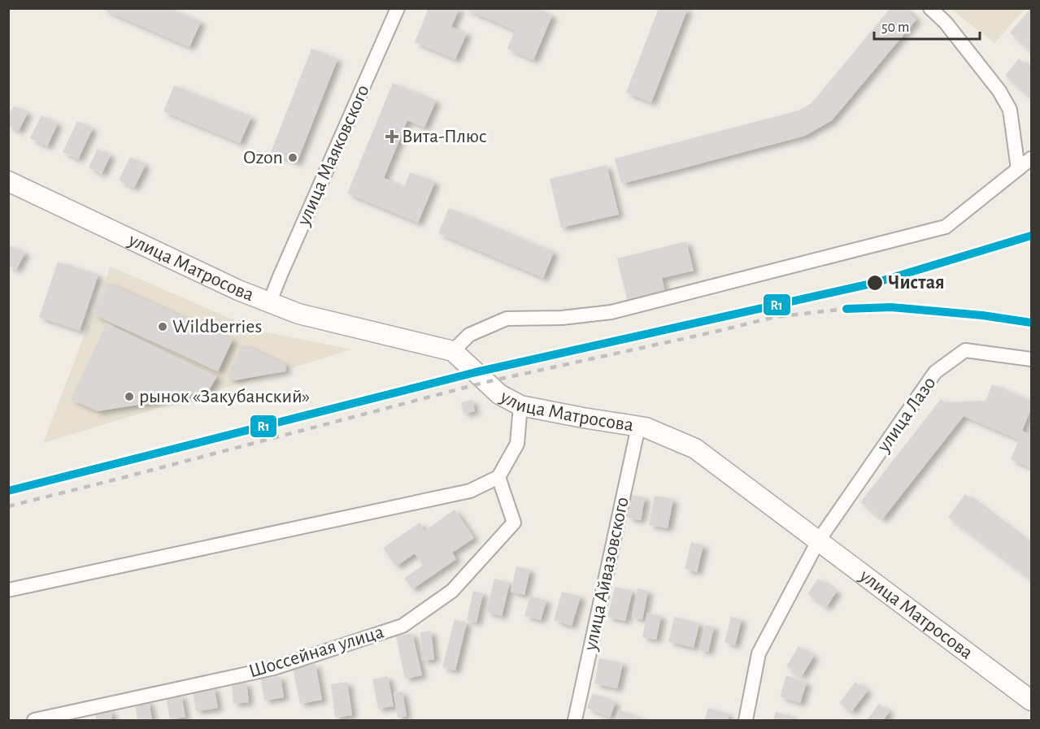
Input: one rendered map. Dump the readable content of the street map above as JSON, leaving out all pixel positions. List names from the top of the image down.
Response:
{
  "streets": {
    "main road": ["улица Матросова"],
    "street": [
      "улица Маяковского",
      "улица Лазо",
      "улица Айвазовского",
      "Шоссейная улица"
    ]
  },
  "crossings": [
    ["улица Маяковского", "улица Матросова"],
    ["улица Матросова", "улица Лазо"],
    ["улица Матросова", "улица Айвазовского"]
  ],
  "places": {
    "health": ["Вита-Плюс"],
    "other": [
      "Ozon",
      "Чистая",
      "Wildberries",
      "рынок «Закубанский»"
    ]
  },
  "lines": ["transit line R1"],
  "scale_bar": "50 m"
}
